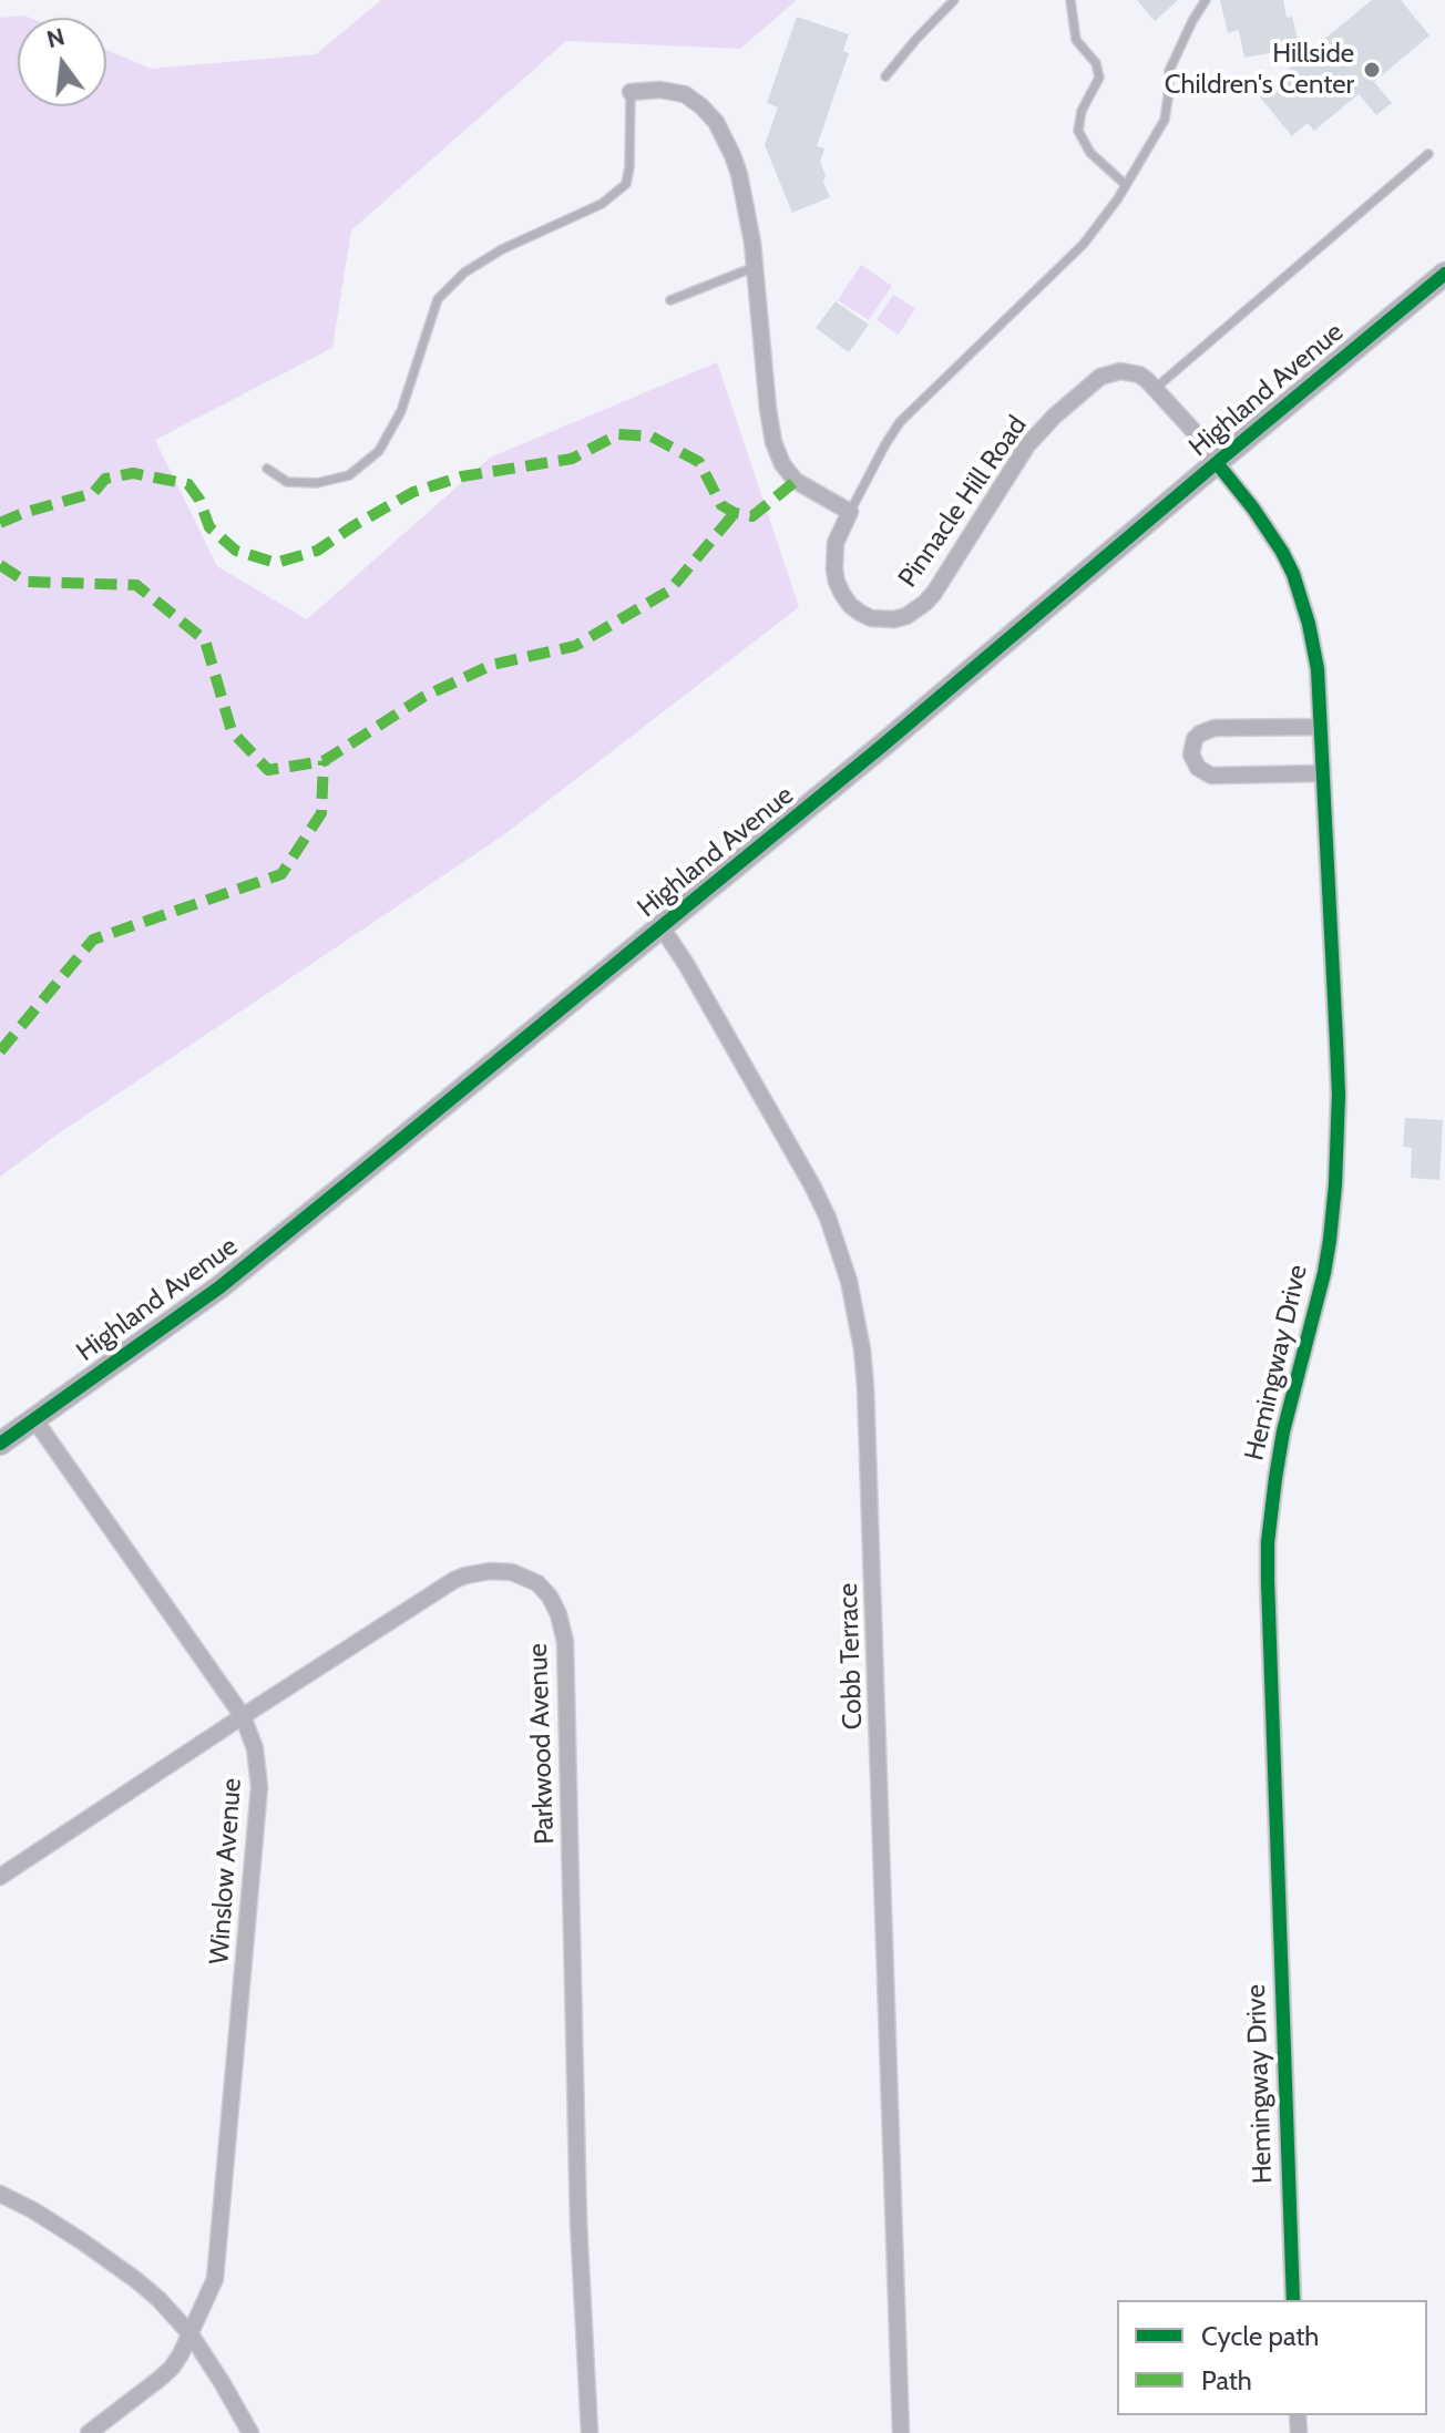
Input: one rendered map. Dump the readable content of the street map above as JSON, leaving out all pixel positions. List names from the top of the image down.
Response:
{
  "streets": {
    "street": [
      "Highland Avenue",
      "Pinnacle Hill Road",
      "Hemingway Drive",
      "Cobb Terrace",
      "Parkwood Avenue",
      "Winslow Avenue"
    ]
  },
  "crossings": [
    ["Highland Avenue", "Pinnacle Hill Road"],
    ["Highland Avenue", "Hemingway Drive"],
    ["Highland Avenue", "Cobb Terrace"],
    ["Highland Avenue", "Winslow Avenue"],
    ["Pinnacle Hill Road", "Hemingway Drive"],
    ["Parkwood Avenue", "Winslow Avenue"]
  ],
  "places": ["Hillside Children's Center"],
  "legend": ["Cycle path", "Path"],
  "north": "top"
}
